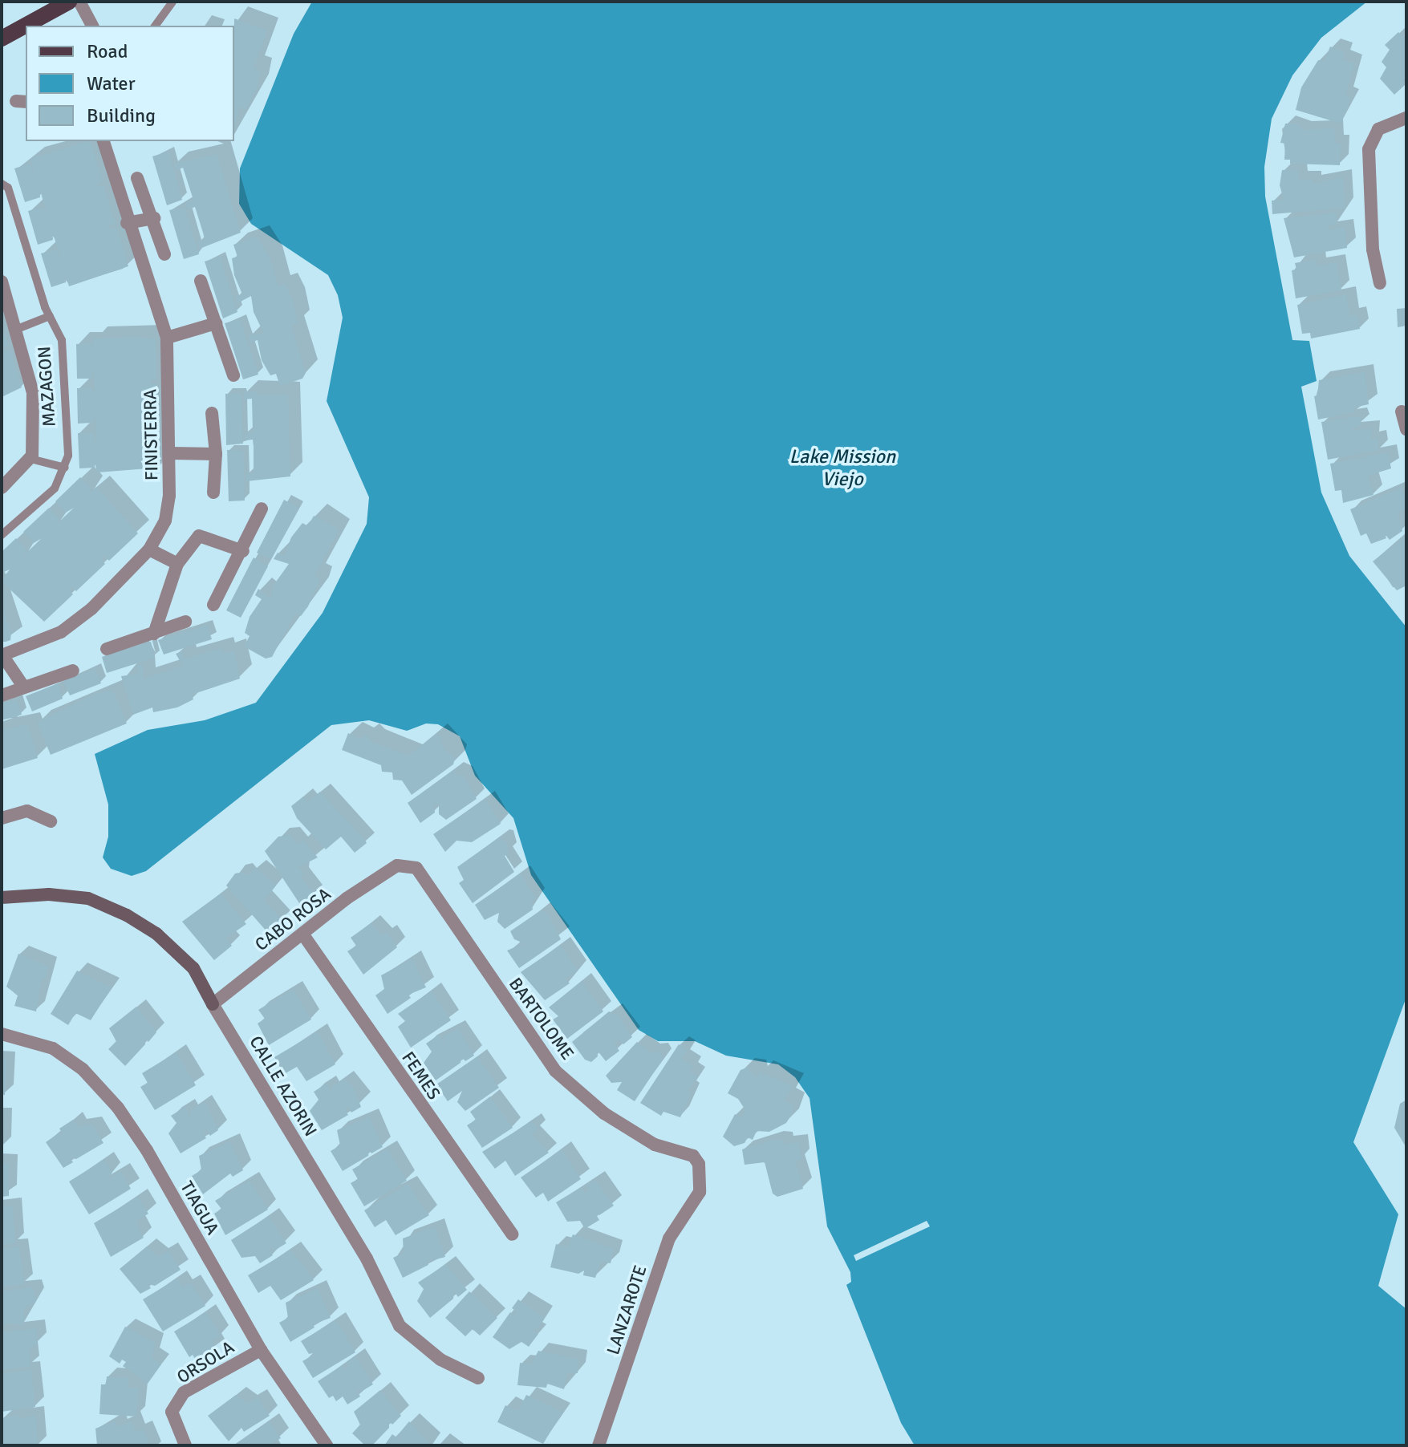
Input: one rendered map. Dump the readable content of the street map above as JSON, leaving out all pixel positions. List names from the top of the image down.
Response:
{
  "streets": {
    "street": [
      "MAZAGON",
      "FINISTERRA",
      "CABO ROSA",
      "BARTOLOME",
      "FEMES",
      "CALLE AZORIN",
      "TIAGUA",
      "LANZAROTE",
      "ORSOLA"
    ]
  },
  "crossings": [
    ["CABO ROSA", "BARTOLOME"],
    ["CABO ROSA", "FEMES"],
    ["CABO ROSA", "CALLE AZORIN"],
    ["BARTOLOME", "LANZAROTE"],
    ["TIAGUA", "ORSOLA"]
  ],
  "water": ["Lake Mission Viejo"],
  "legend": ["Road", "Water", "Building"]
}
